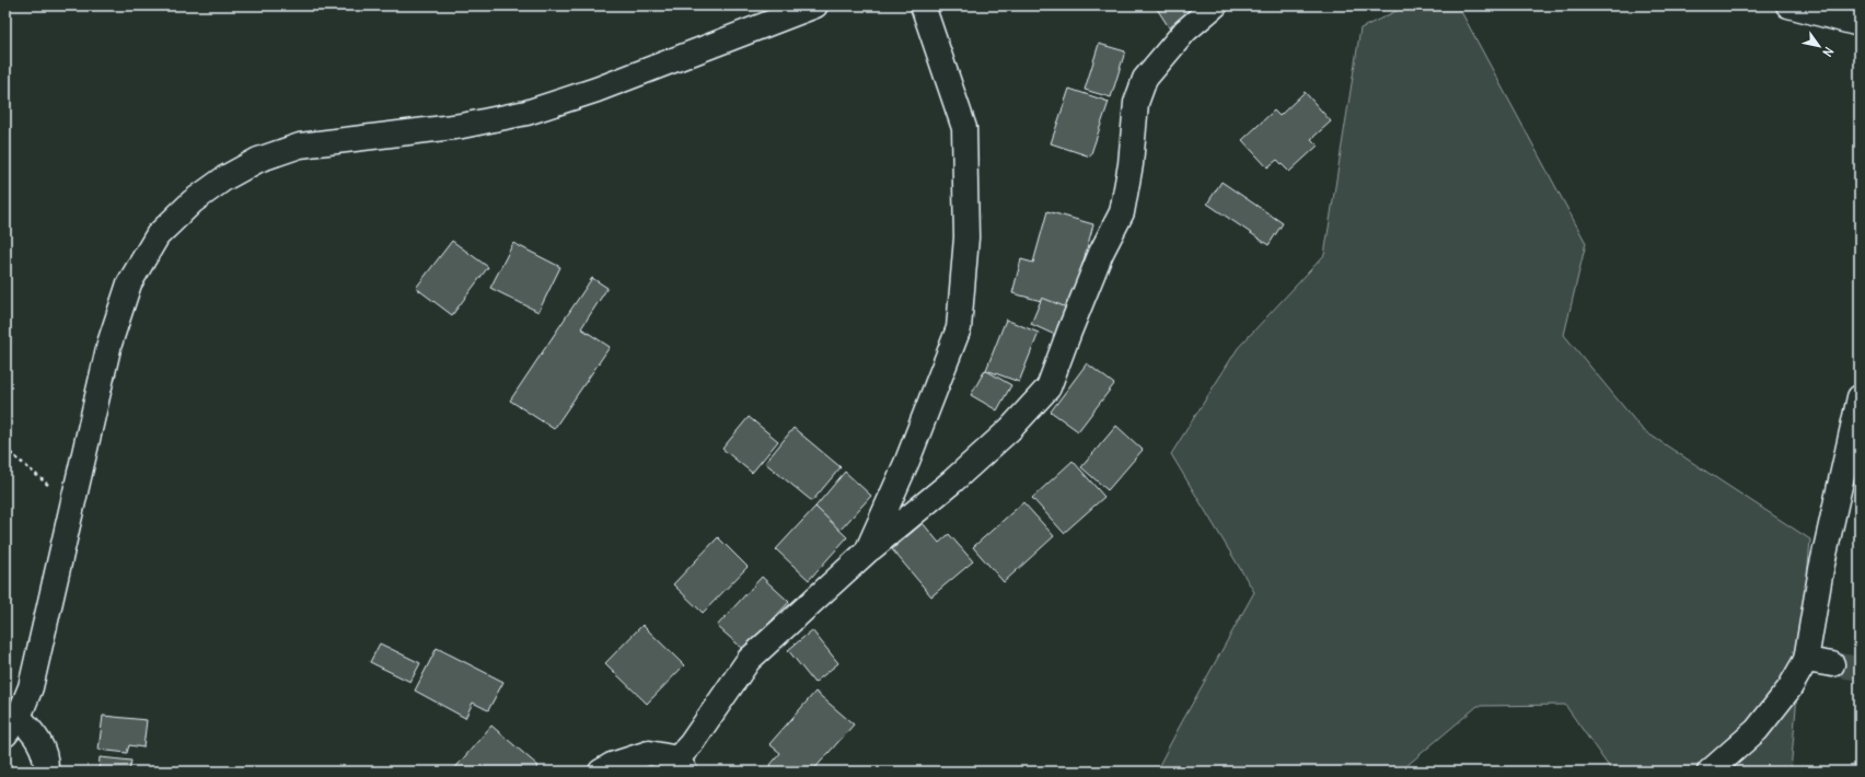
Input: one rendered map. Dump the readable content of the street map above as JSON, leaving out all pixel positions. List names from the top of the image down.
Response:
{
  "north": "bottom right"
}
